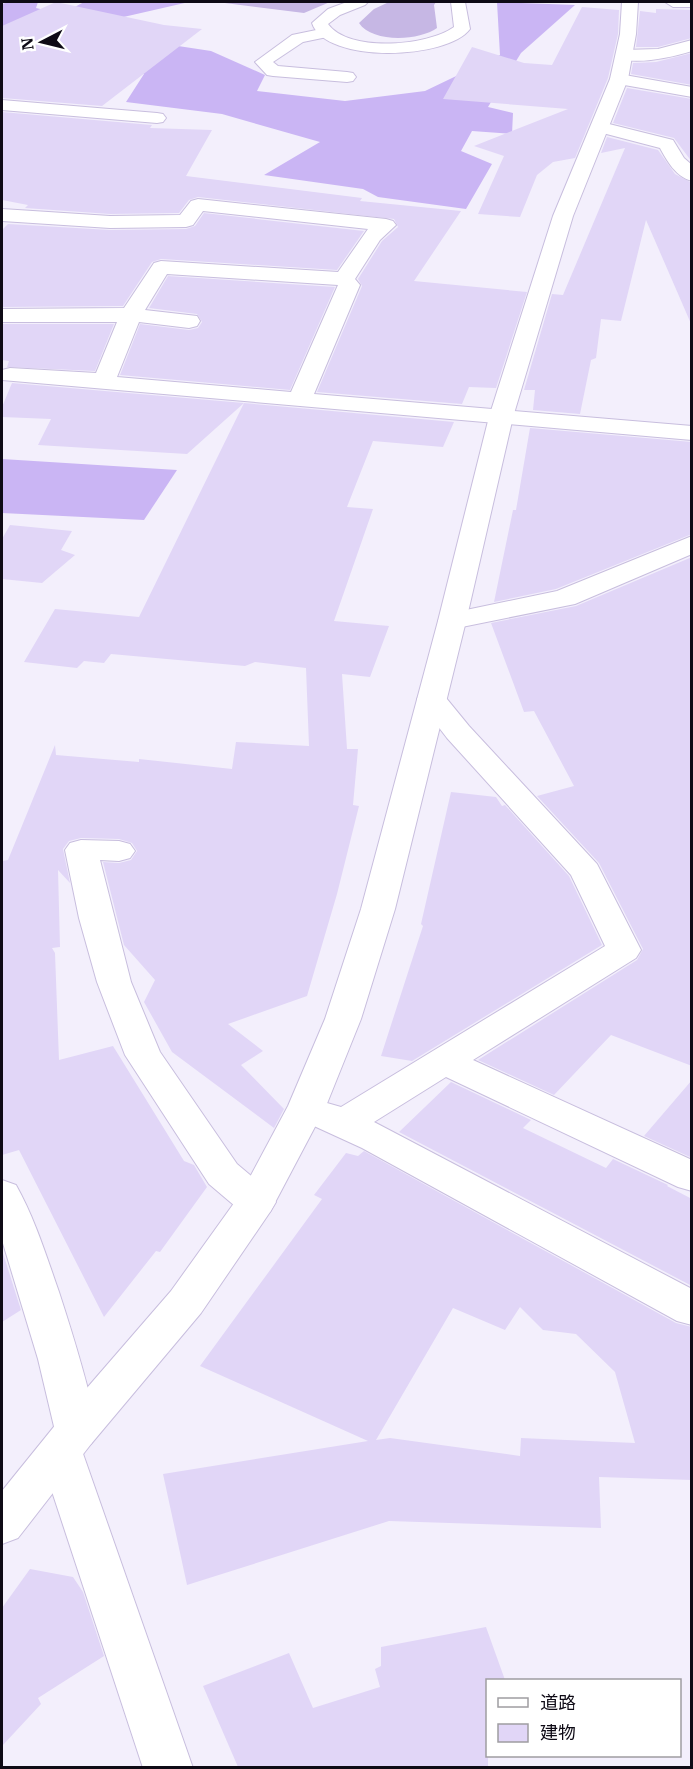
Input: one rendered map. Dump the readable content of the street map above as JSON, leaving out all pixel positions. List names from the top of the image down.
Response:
{
  "legend": ["道路", "建物"],
  "north": "left"
}
